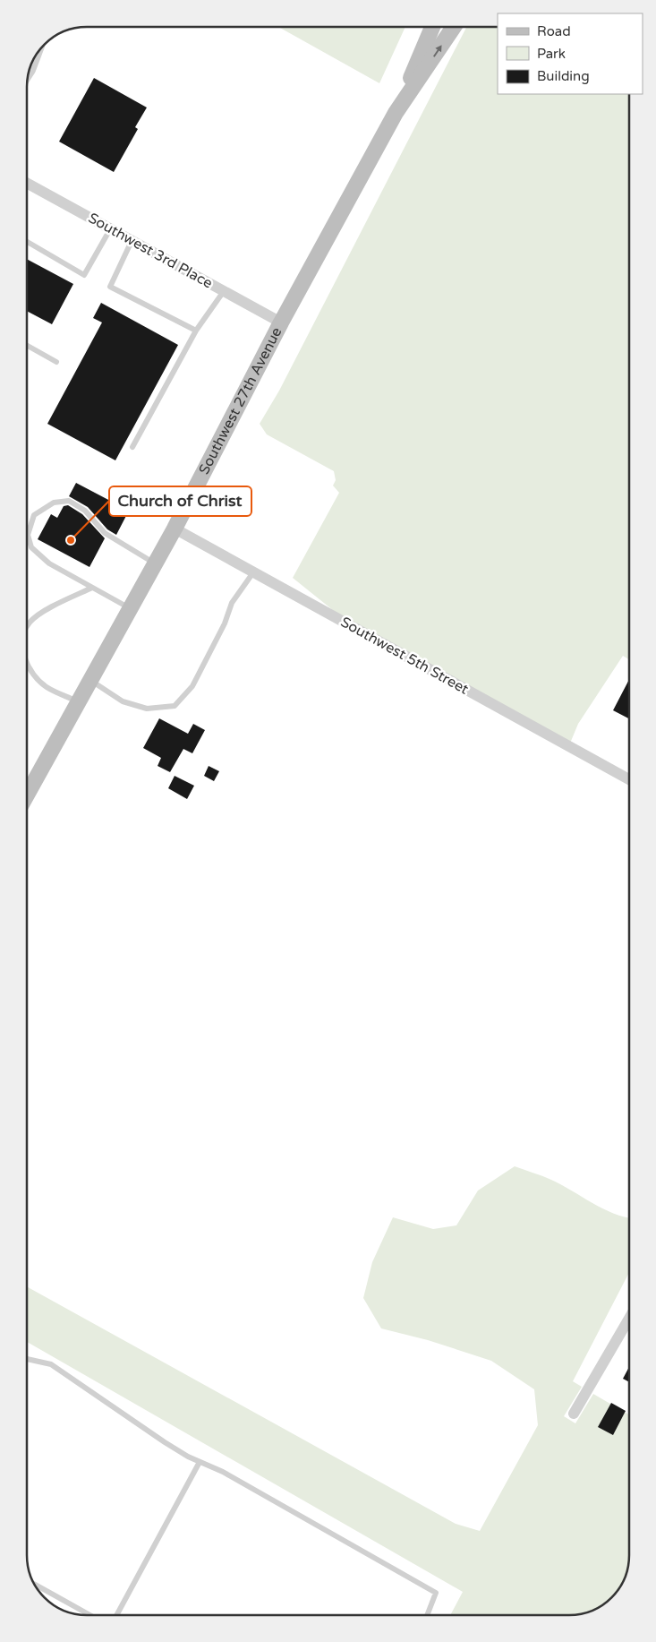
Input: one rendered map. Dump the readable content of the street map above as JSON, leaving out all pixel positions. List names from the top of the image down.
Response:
{
  "streets": {
    "main road": ["Southwest 27th Avenue"],
    "street": ["Southwest 3rd Place", "Southwest 5th Street"]
  },
  "crossings": [
    ["Southwest 3rd Place", "Southwest 27th Avenue"],
    ["Southwest 27th Avenue", "Southwest 5th Street"]
  ],
  "places": ["Church of Christ"],
  "legend": ["Road", "Park", "Building"]
}
